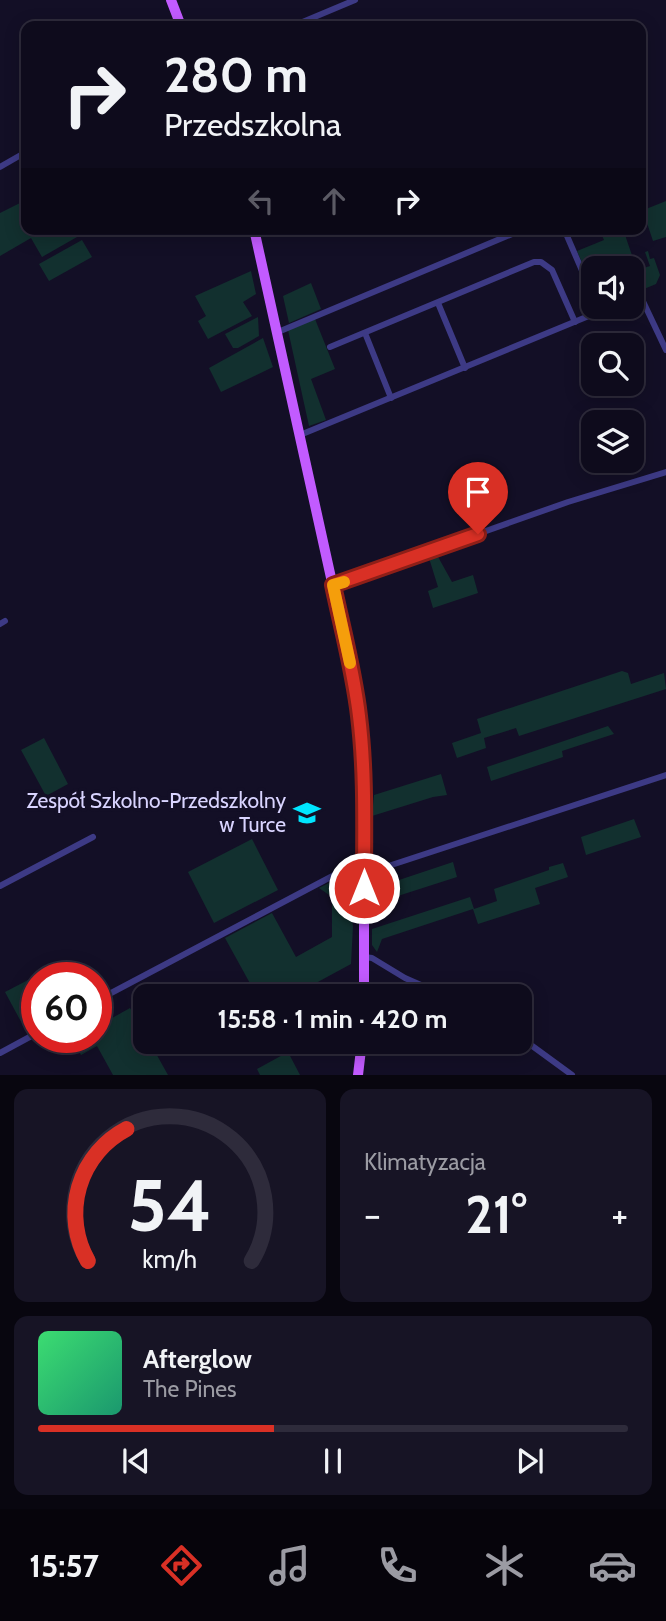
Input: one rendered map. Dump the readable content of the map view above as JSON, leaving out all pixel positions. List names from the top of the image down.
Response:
{
  "places": {
    "school or university": ["Zespół Szkolno-Przedszkolny w Turce"]
  },
  "page": {
    "turn": ["280 m", "Przedszkolna"],
    "limit": "60",
    "trip": "15:58 · 1 min · 420 m",
    "tile": "Klimatyzacja",
    "heat": ["−", "21°", "+"],
    "song": ["Afterglow", "The Pines"],
    "tabs": "15:57",
    "gauge": ["54", "km/h"]
  }
}
